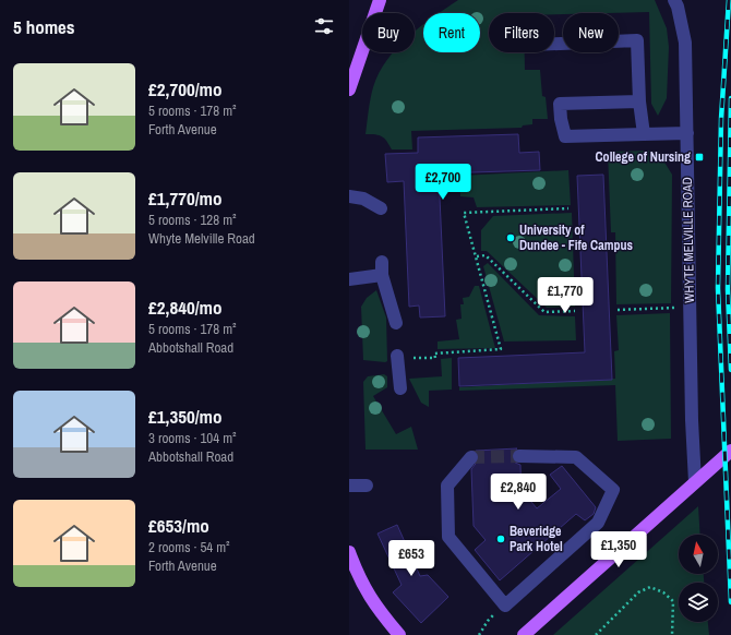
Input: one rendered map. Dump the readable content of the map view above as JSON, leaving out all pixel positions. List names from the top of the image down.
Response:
{
  "streets": {
    "street": ["WHYTE MELVILLE ROAD"]
  },
  "places": {
    "transit": ["College of Nursing"],
    "other": ["University of Dundee - Fife Campus", "Beveridge Park Hotel"]
  },
  "north": "top",
  "page": {
    "heading": "5 homes",
    "chip": [
      "Buy",
      "Rent",
      "Filters",
      "New"
    ],
    "list": [
      {
        "name": "£2,700/mo",
        "note": "5 rooms · 178 m² · Forth Avenue"
      },
      {
        "name": "£1,770/mo",
        "note": "5 rooms · 128 m² · Whyte Melville Road"
      },
      {
        "name": "£2,840/mo",
        "note": "5 rooms · 178 m² · Abbotshall Road"
      },
      {
        "name": "£1,350/mo",
        "note": "3 rooms · 104 m² · Abbotshall Road"
      },
      {
        "name": "£653/mo",
        "note": "2 rooms · 54 m² · Forth Avenue"
      }
    ],
    "price": [
      "£2,700",
      "£1,770",
      "£2,840",
      "£1,350",
      "£653"
    ]
  }
}
